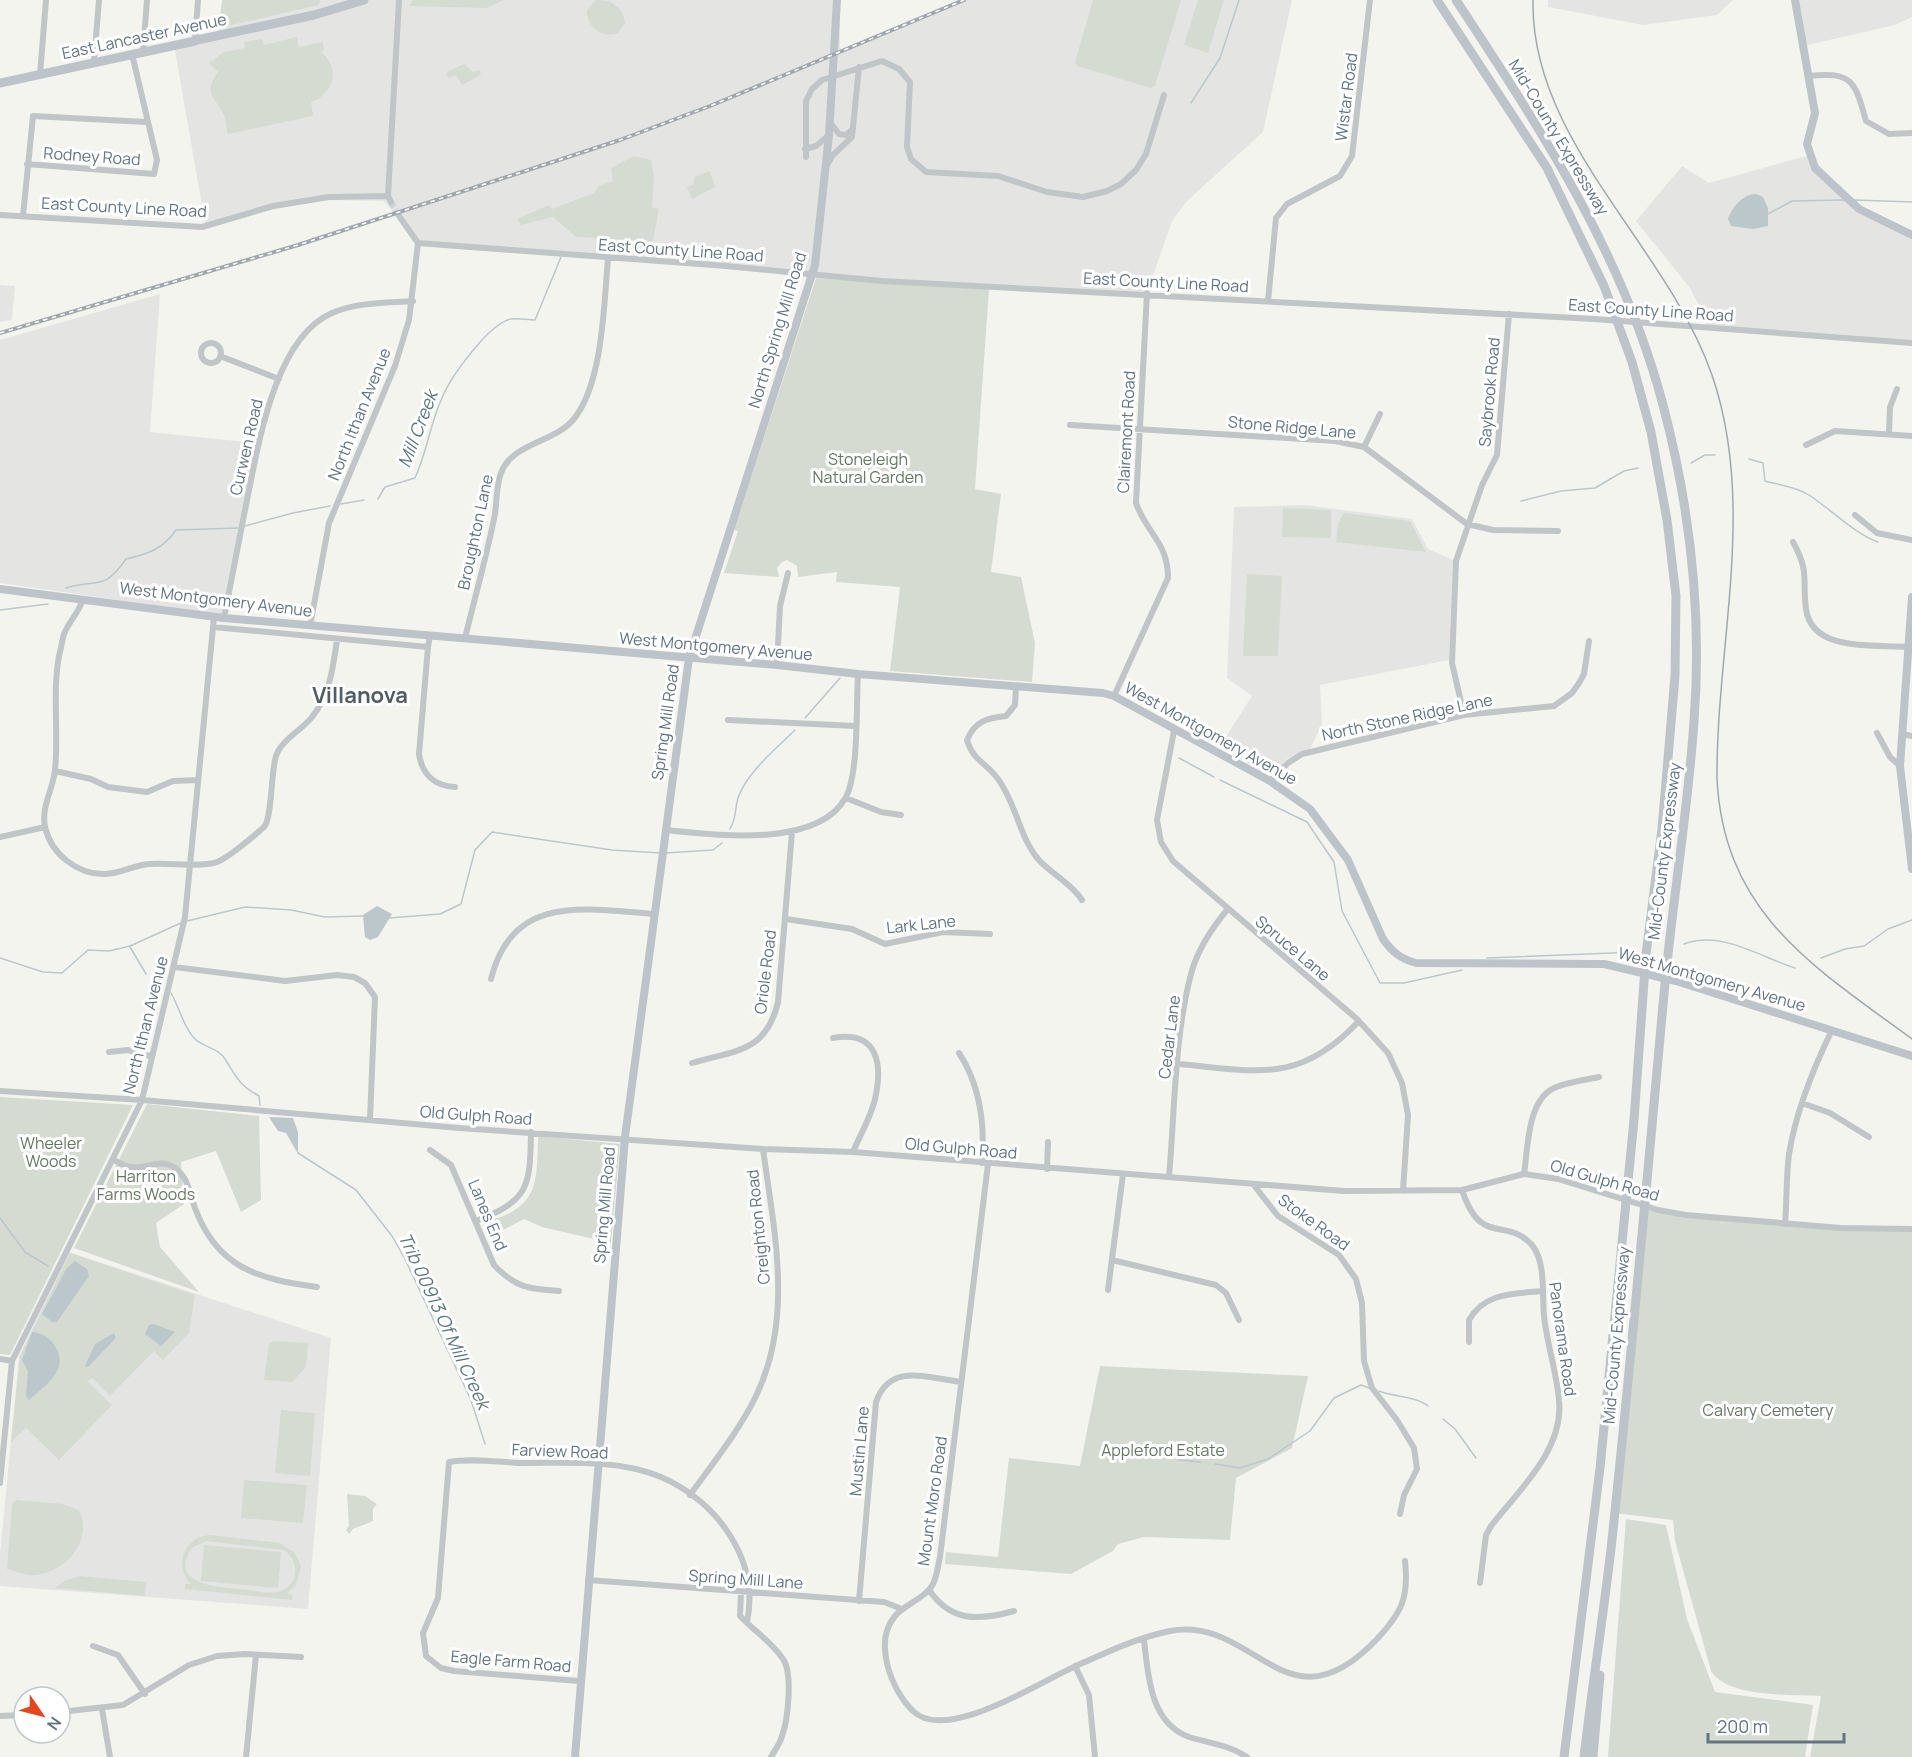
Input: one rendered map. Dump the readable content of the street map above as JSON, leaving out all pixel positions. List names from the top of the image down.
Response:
{
  "streets": {
    "highway": ["East Lancaster Avenue", "Mid-County Expressway"],
    "main road": ["North Spring Mill Road", "West Montgomery Avenue", "Spring Mill Road"],
    "street": [
      "Wistar Road",
      "Rodney Road",
      "East County Line Road",
      "Saybrook Road",
      "North Ithan Avenue",
      "Stone Ridge Lane",
      "Clairemont Road",
      "Curwen Road",
      "Broughton Lane",
      "North Stone Ridge Lane",
      "Lark Lane",
      "Spruce Lane",
      "Oriole Road",
      "Cedar Lane",
      "Old Gulph Road",
      "Lanes End",
      "Stoke Road",
      "Creighton Road",
      "Panorama Road",
      "Farview Road",
      "Mustin Lane",
      "Mount Moro Road",
      "Spring Mill Lane",
      "Eagle Farm Road"
    ]
  },
  "crossings": [
    ["Wistar Road", "East County Line Road"],
    ["East County Line Road", "North Spring Mill Road"],
    ["East County Line Road", "Saybrook Road"],
    ["East County Line Road", "North Ithan Avenue"],
    ["East County Line Road", "Clairemont Road"],
    ["East County Line Road", "Broughton Lane"],
    ["North Spring Mill Road", "West Montgomery Avenue"],
    ["North Spring Mill Road", "Spring Mill Road"],
    ["Saybrook Road", "Stone Ridge Lane"],
    ["Saybrook Road", "North Stone Ridge Lane"],
    ["North Ithan Avenue", "Curwen Road"],
    ["North Ithan Avenue", "West Montgomery Avenue"],
    ["North Ithan Avenue", "Old Gulph Road"],
    ["Stone Ridge Lane", "Clairemont Road"],
    ["Clairemont Road", "West Montgomery Avenue"],
    ["Curwen Road", "West Montgomery Avenue"],
    ["Broughton Lane", "West Montgomery Avenue"],
    ["West Montgomery Avenue", "North Stone Ridge Lane"],
    ["West Montgomery Avenue", "Spring Mill Road"],
    ["West Montgomery Avenue", "Spruce Lane"],
    ["Spring Mill Road", "Old Gulph Road"],
    ["Spring Mill Road", "Farview Road"],
    ["Spring Mill Road", "Spring Mill Lane"],
    ["Spring Mill Road", "Eagle Farm Road"],
    ["Lark Lane", "Oriole Road"],
    ["Spruce Lane", "Cedar Lane"],
    ["Spruce Lane", "Old Gulph Road"],
    ["Cedar Lane", "Old Gulph Road"],
    ["Old Gulph Road", "Stoke Road"],
    ["Old Gulph Road", "Creighton Road"],
    ["Old Gulph Road", "Panorama Road"],
    ["Old Gulph Road", "Mount Moro Road"],
    ["Creighton Road", "Farview Road"],
    ["Farview Road", "Spring Mill Lane"],
    ["Farview Road", "Eagle Farm Road"],
    ["Mustin Lane", "Mount Moro Road"],
    ["Mustin Lane", "Spring Mill Lane"],
    ["Mount Moro Road", "Spring Mill Lane"]
  ],
  "districts": ["Villanova"],
  "water": ["Mill Creek", "Trib 00913 Of Mill Creek"],
  "parks": [
    "Stoneleigh Natural Garden",
    "Wheeler Woods",
    "Harriton Farms Woods",
    "Calvary Cemetery",
    "Appleford Estate"
  ],
  "scale_bar": "200 m",
  "north": "bottom right"
}
